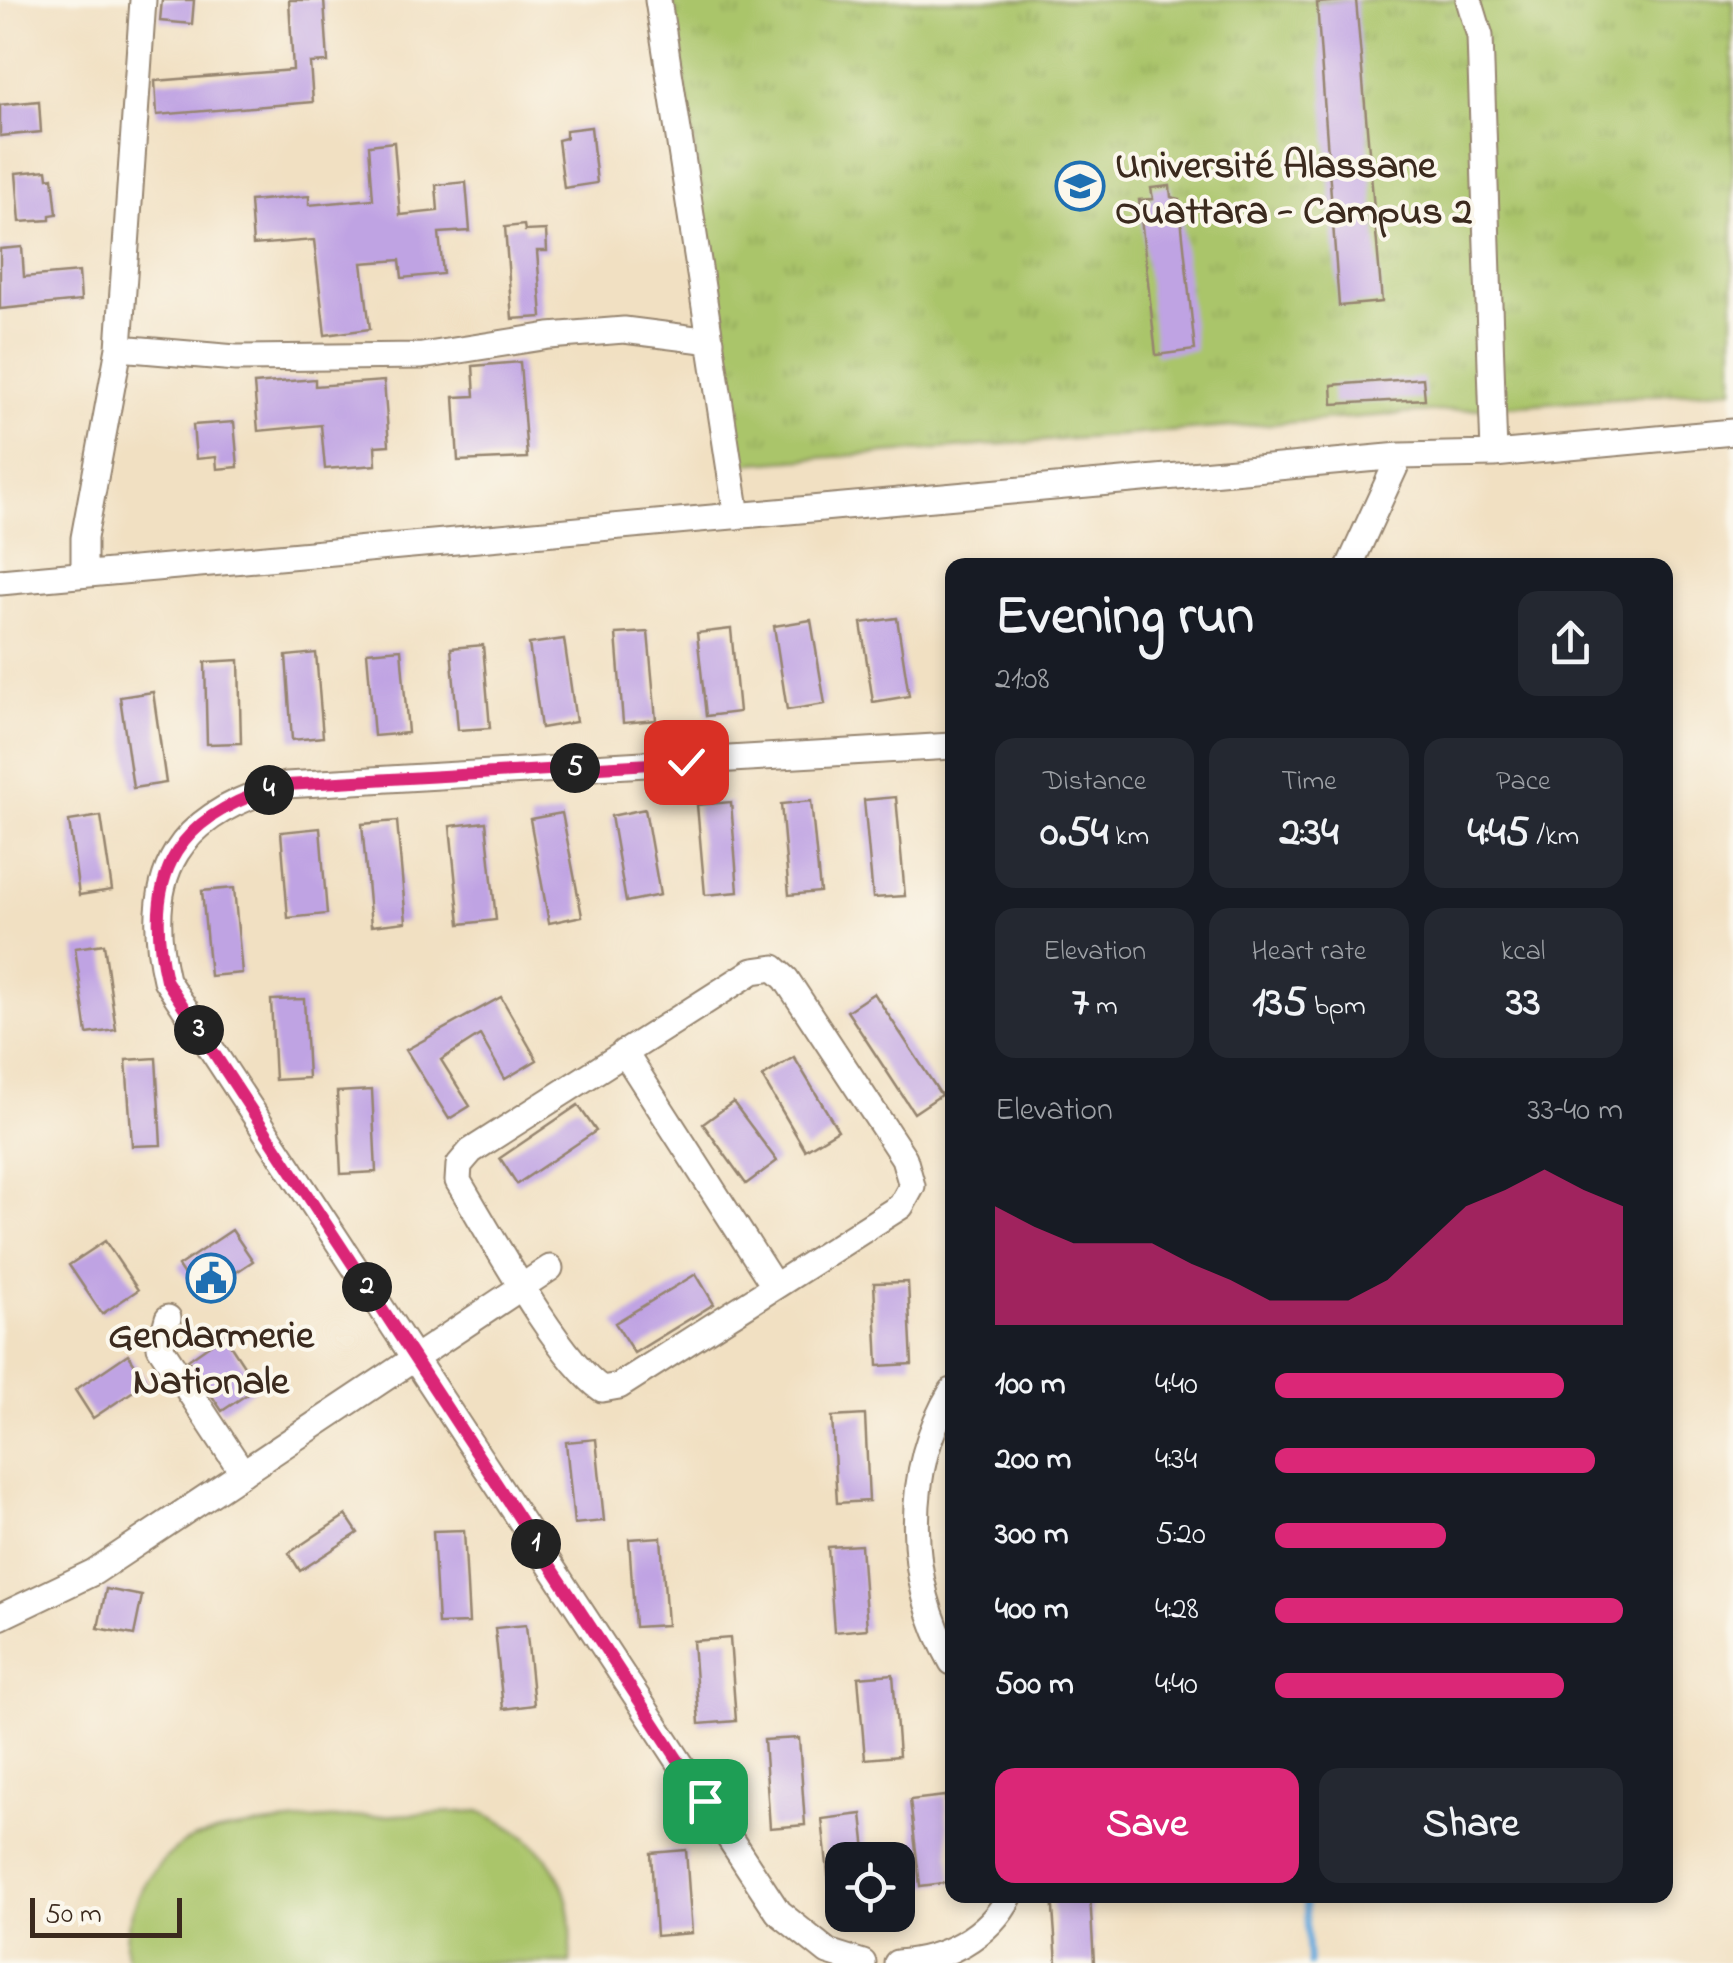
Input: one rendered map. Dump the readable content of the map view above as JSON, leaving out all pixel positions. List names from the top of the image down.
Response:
{
  "places": {
    "school or university": ["Université Alassane Ouattara - Campus 2"],
    "public building": ["Gendarmerie Nationale"]
  },
  "scale_bar": "50 m",
  "page": {
    "heading": ["Evening run", "21:08"],
    "stats": [
      ["Distance", "0.54 km"],
      ["Time", "2:34"],
      ["Pace", "4:45 /km"],
      ["Elevation", "7 m"],
      ["Heart rate", "135 bpm"],
      ["kcal", "33"]
    ],
    "pins": [
      "5",
      "4",
      "3",
      "2",
      "1"
    ],
    "chart": ["Elevation", "33–40 m"],
    "list": [
      {
        "name": "100 m",
        "note": "4:40"
      },
      {
        "name": "200 m",
        "note": "4:34"
      },
      {
        "name": "300 m",
        "note": "5:20"
      },
      {
        "name": "400 m",
        "note": "4:28"
      },
      {
        "name": "500 m",
        "note": "4:40"
      }
    ],
    "buttons": ["Save", "Share"],
    "scale": "50 m"
  }
}
